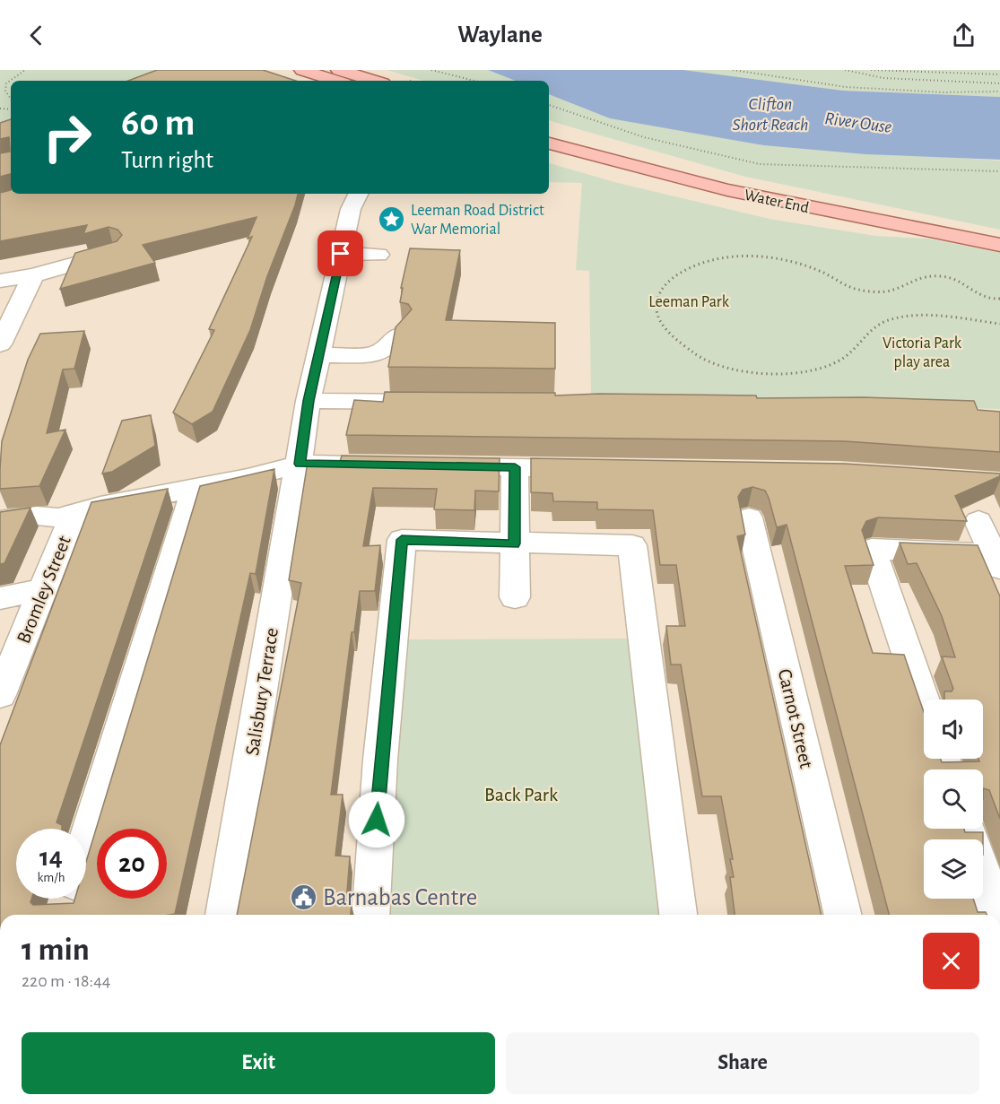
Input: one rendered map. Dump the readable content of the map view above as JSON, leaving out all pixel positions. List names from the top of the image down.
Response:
{
  "streets": {
    "main road": ["Water End"],
    "street": ["Bromley Street", "Salisbury Terrace", "Carnot Street"]
  },
  "water": ["Clifton Short Reach", "River Ouse"],
  "parks": ["Leeman Park", "Victoria Park play area", "Back Park"],
  "places": {
    "place": ["Leeman Road District War Memorial"],
    "public building": ["Barnabas Centre"]
  },
  "page": {
    "header": "Waylane",
    "turn": ["60 m", "Turn right"],
    "speed": "14 km/h",
    "limit": "20",
    "heading": ["1 min", "220 m · 18:44"],
    "buttons": ["Exit", "Share"]
  }
}
